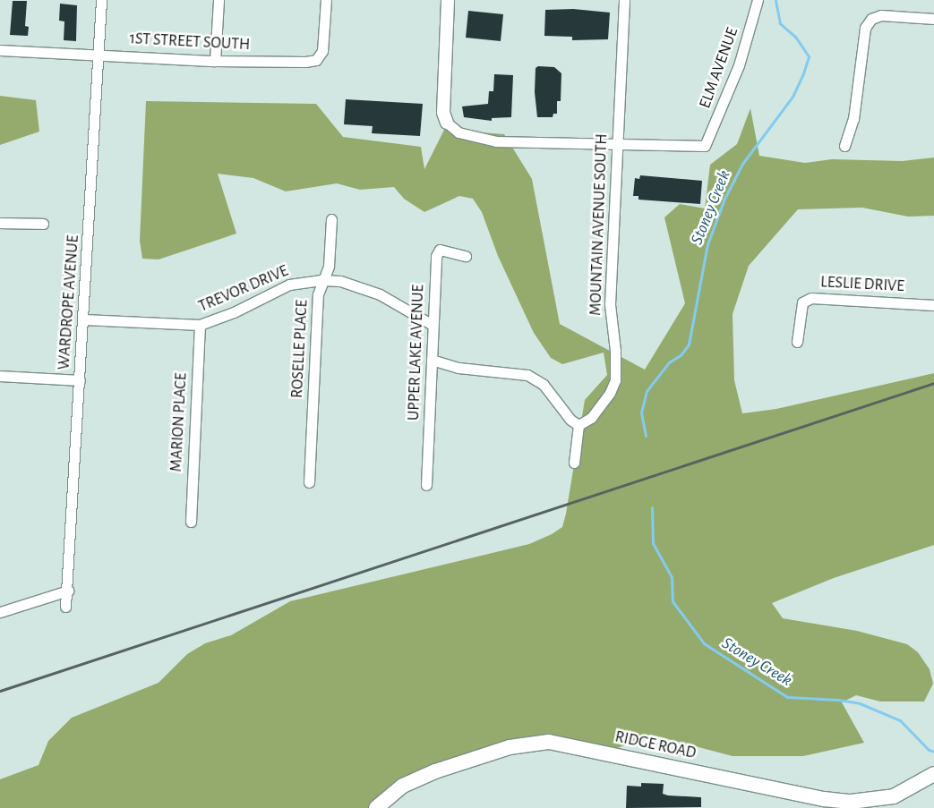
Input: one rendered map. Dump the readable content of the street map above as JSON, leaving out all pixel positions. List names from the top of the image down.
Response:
{
  "streets": {
    "main road": ["RIDGE ROAD"],
    "street": [
      "1ST STREET SOUTH",
      "ELM AVENUE",
      "MOUNTAIN AVENUE SOUTH",
      "LESLIE DRIVE",
      "TREVOR DRIVE",
      "WARDROPE AVENUE",
      "ROSELLE PLACE",
      "UPPER LAKE AVENUE",
      "MARION PLACE"
    ]
  },
  "crossings": [
    ["1ST STREET SOUTH", "WARDROPE AVENUE"],
    ["ELM AVENUE", "MOUNTAIN AVENUE SOUTH"],
    ["TREVOR DRIVE", "WARDROPE AVENUE"],
    ["TREVOR DRIVE", "ROSELLE PLACE"],
    ["TREVOR DRIVE", "UPPER LAKE AVENUE"],
    ["TREVOR DRIVE", "MARION PLACE"]
  ],
  "water": ["Stoney Creek"]
}
